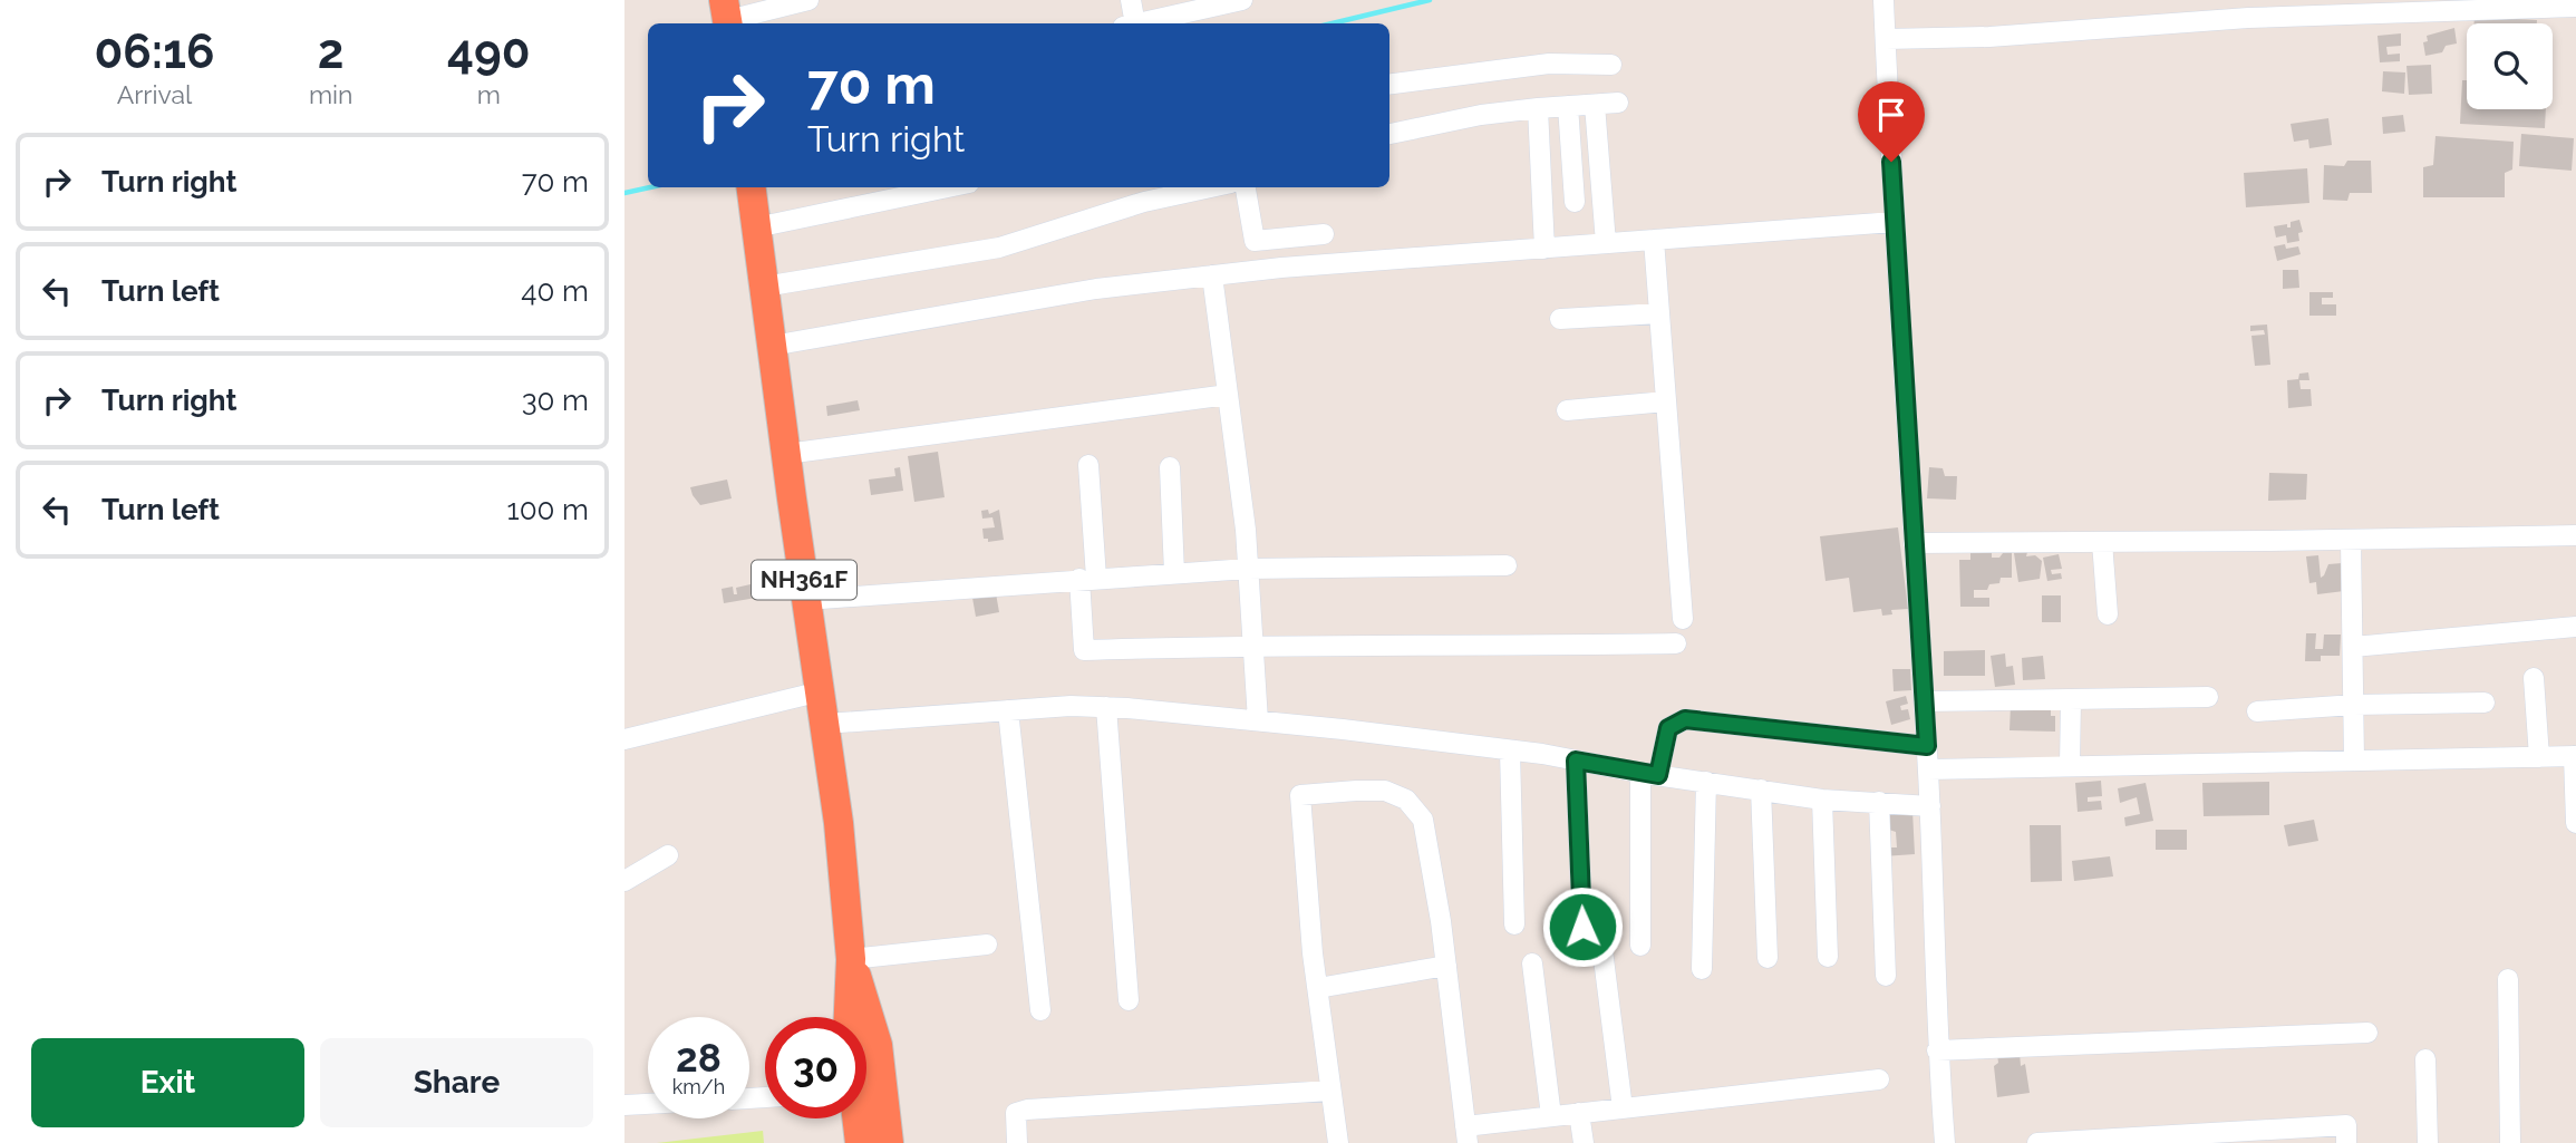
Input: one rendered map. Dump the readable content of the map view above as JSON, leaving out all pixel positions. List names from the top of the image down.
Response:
{
  "streets": {
    "highway": ["NH361F"]
  },
  "page": {
    "eta": [
      "06:16",
      "Arrival",
      "2",
      "min",
      "490",
      "m"
    ],
    "turn": ["70 m", "Turn right"],
    "list": [
      {
        "name": "Turn right",
        "value": "70 m"
      },
      {
        "name": "Turn left",
        "value": "40 m"
      },
      {
        "name": "Turn right",
        "value": "30 m"
      },
      {
        "name": "Turn left",
        "value": "100 m"
      }
    ],
    "speed": "28 km/h",
    "limit": "30",
    "buttons": ["Exit", "Share"]
  }
}
